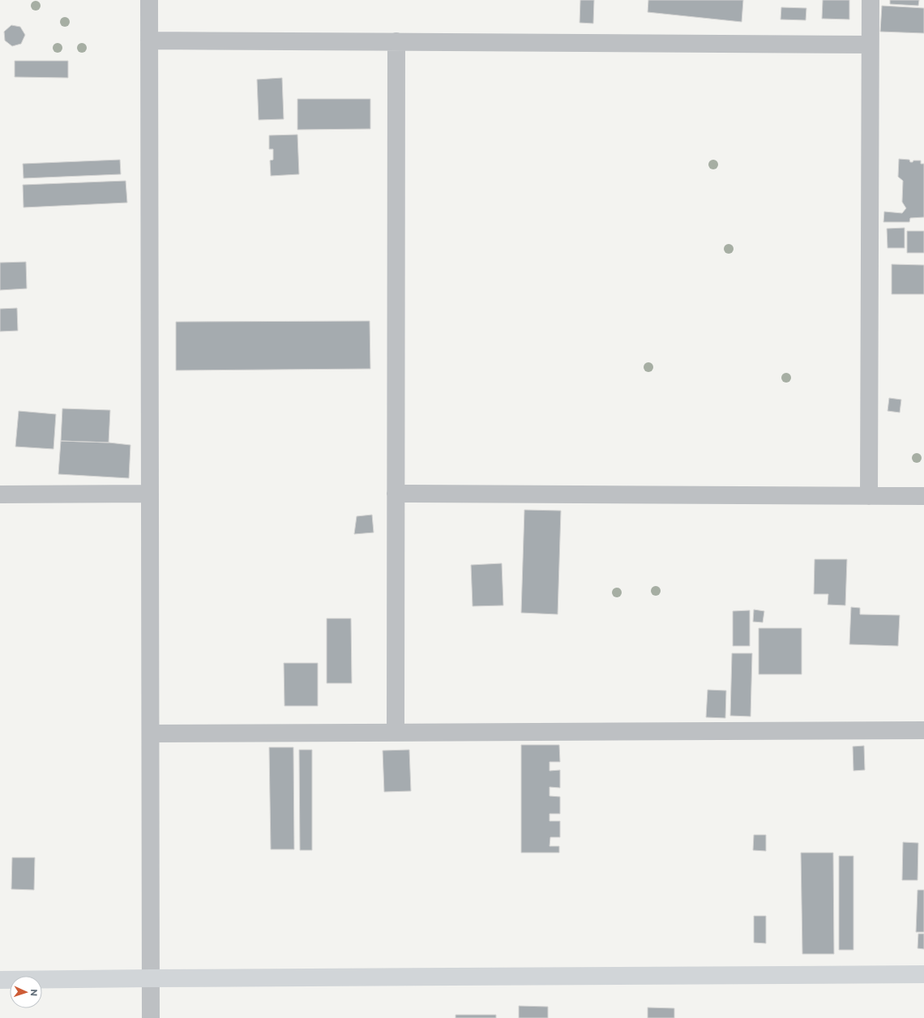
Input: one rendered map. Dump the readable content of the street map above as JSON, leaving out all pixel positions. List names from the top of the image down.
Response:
{
  "north": "right"
}
